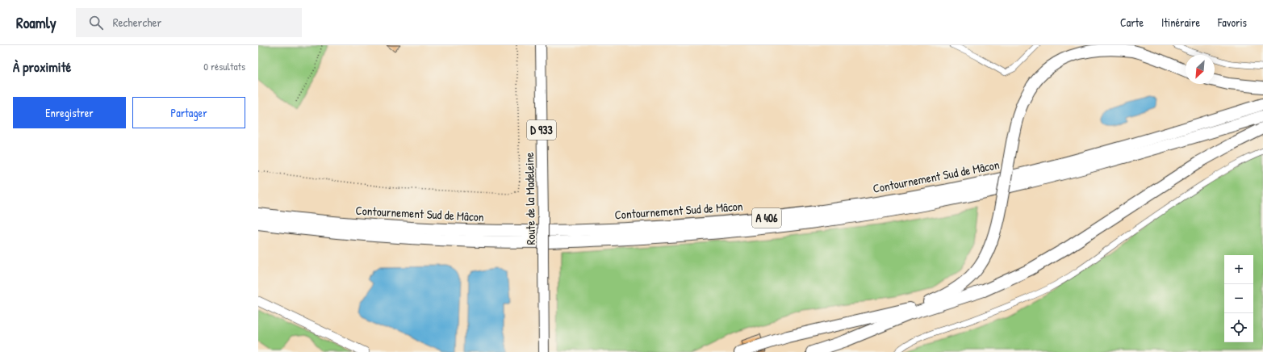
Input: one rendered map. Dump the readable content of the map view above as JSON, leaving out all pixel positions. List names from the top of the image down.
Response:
{
  "streets": {
    "highway": ["Contournement Sud de Mâcon", "A 406"],
    "main road": ["D 933", "Route de la Madeleine"]
  },
  "north": "bottom left",
  "page": {
    "header": "Roamly",
    "search": "Rechercher",
    "nav": ["Carte", "Itinéraire", "Favoris"],
    "heading": ["À proximité", "0 résultats"],
    "buttons": ["Enregistrer", "Partager"],
    "map_buttons": ["+", "−"]
  }
}
